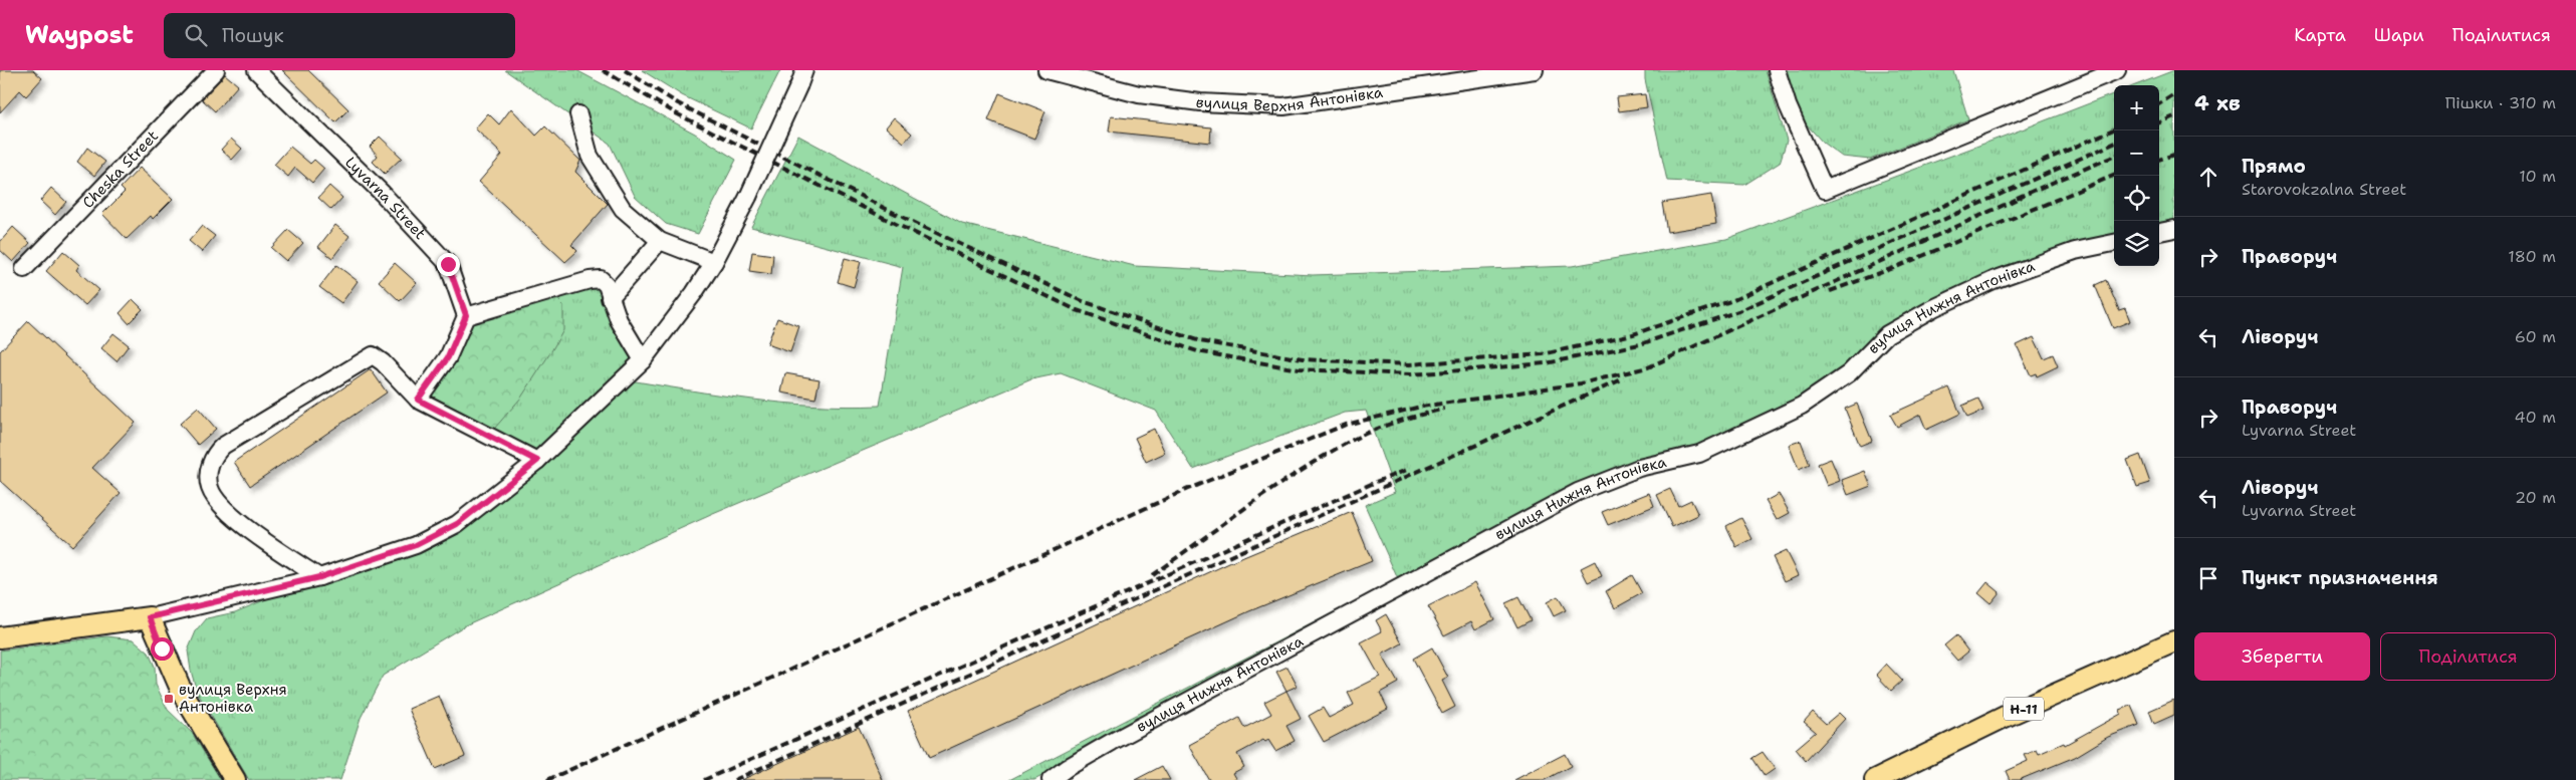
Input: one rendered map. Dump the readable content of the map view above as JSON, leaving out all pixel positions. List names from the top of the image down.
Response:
{
  "streets": {
    "main road": ["Н-11"],
    "street": [
      "вулиця Верхня Антонівка",
      "Cheska Street",
      "Lyvarna Street",
      "вулиця Нижня Антонівка"
    ]
  },
  "places": {
    "transit": ["вулиця Верхня Антонівка"]
  },
  "page": {
    "header": "Waypost",
    "search": "Пошук",
    "nav": ["Карта", "Шари", "Поділитися"],
    "heading": ["4 хв", "Пішки · 310 m"],
    "map_buttons": ["+", "−"],
    "list": [
      ["Прямо", "Starovokzalna Street", "10 m"],
      ["Праворуч", "180 m"],
      ["Ліворуч", "60 m"],
      ["Праворуч", "Lyvarna Street", "40 m"],
      ["Ліворуч", "Lyvarna Street", "20 m"],
      "Пункт призначення"
    ],
    "buttons": ["Зберегти", "Поділитися"]
  }
}
